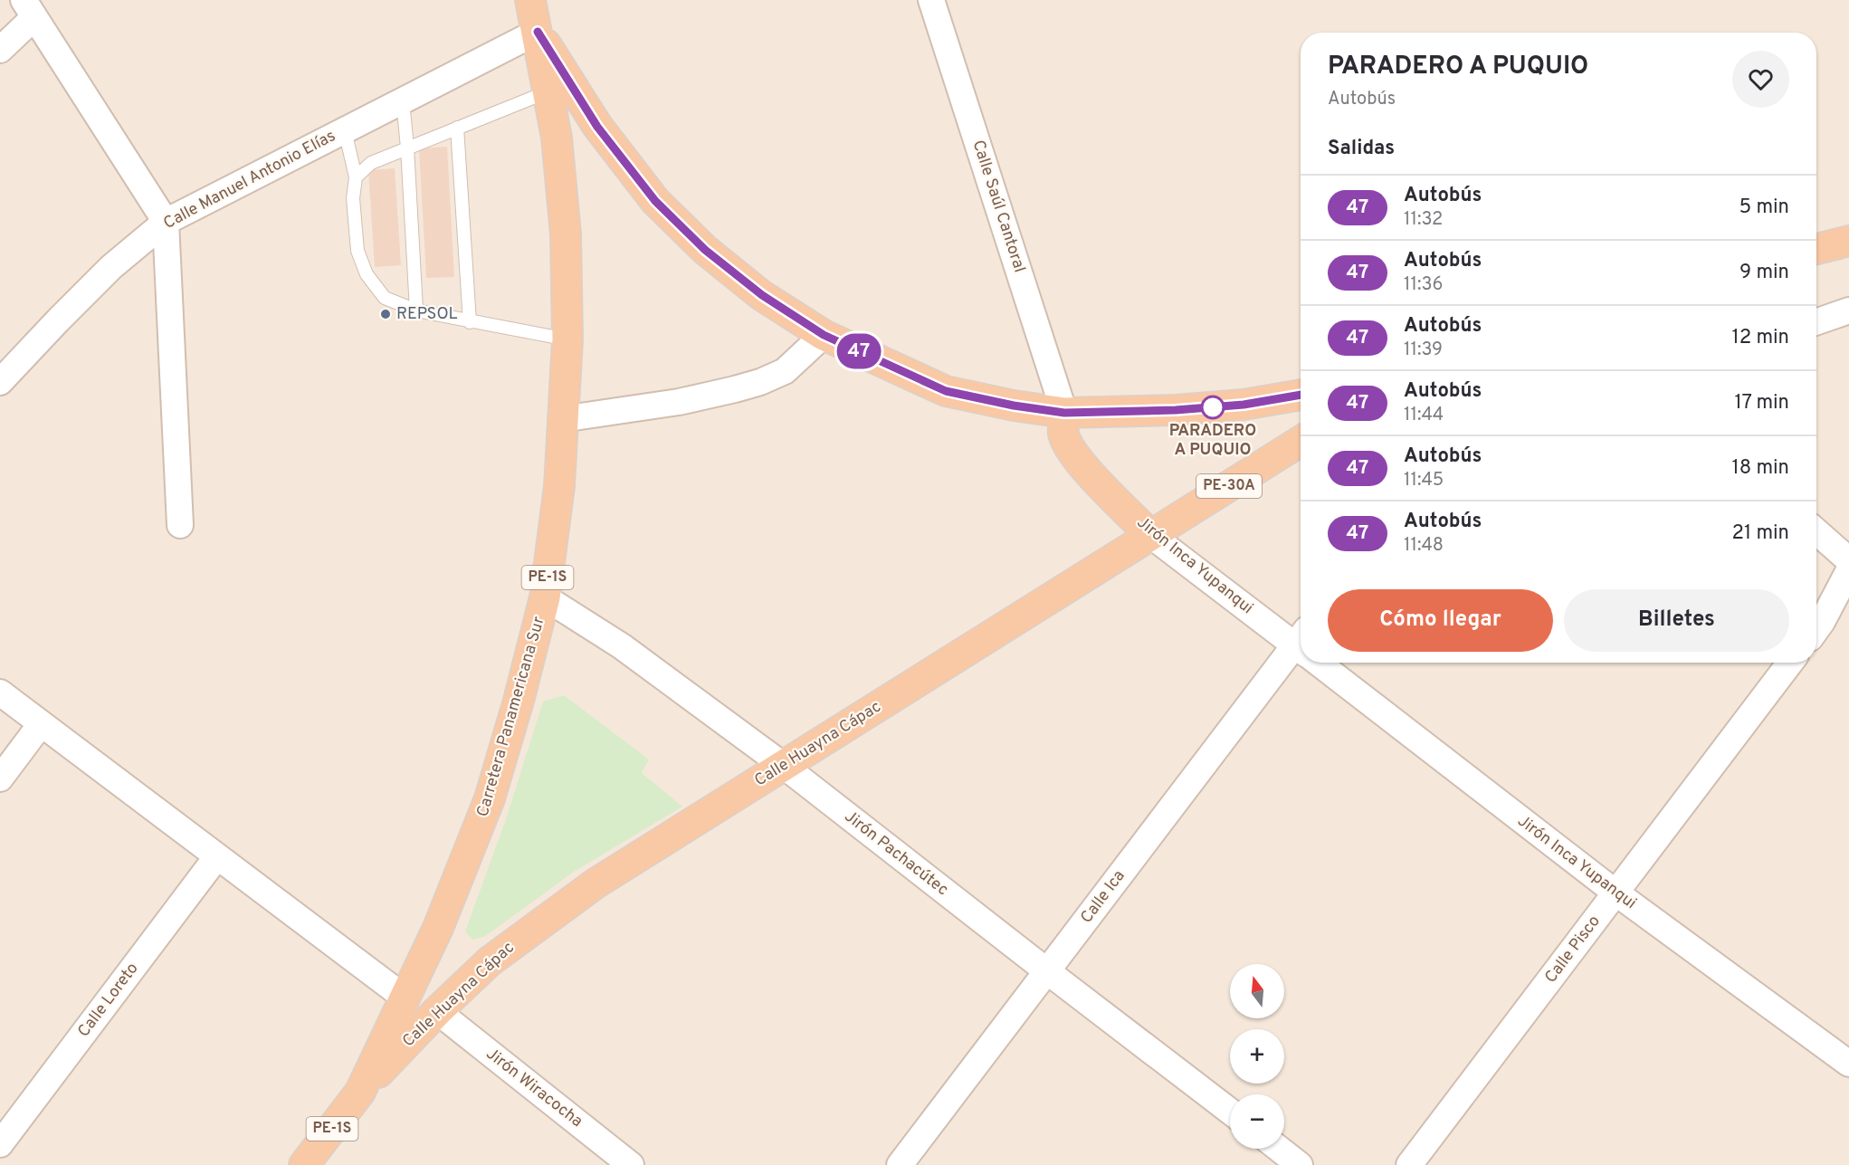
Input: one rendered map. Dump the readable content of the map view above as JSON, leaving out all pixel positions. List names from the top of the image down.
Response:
{
  "streets": {
    "highway": [
      "PE-30A",
      "Jirón Inca Yupanqui",
      "PE-1S",
      "Carretera Panamericana Sur",
      "Calle Huayna Cápac"
    ],
    "street": [
      "Calle Manuel Antonio Elías",
      "Calle Saúl Cantoral",
      "Jirón Pachacútec",
      "Calle Ica",
      "Calle Pisco",
      "Calle Loreto",
      "Jirón Wiracocha"
    ]
  },
  "crossings": [
    ["Calle Manuel Antonio Elías", "Carretera Panamericana Sur"],
    ["Calle Saúl Cantoral", "Jirón Inca Yupanqui"],
    ["Jirón Inca Yupanqui", "Calle Huayna Cápac"],
    ["Jirón Inca Yupanqui", "Calle Pisco"],
    ["Carretera Panamericana Sur", "Calle Huayna Cápac"],
    ["Carretera Panamericana Sur", "Jirón Pachacútec"],
    ["Calle Huayna Cápac", "Jirón Pachacútec"],
    ["Calle Huayna Cápac", "Jirón Wiracocha"],
    ["Jirón Pachacútec", "Calle Ica"]
  ],
  "places": ["REPSOL", "PARADERO A PUQUIO"],
  "lines": ["bus line 47"],
  "north": "top",
  "page": {
    "on_map": "47",
    "heading": [
      ["PARADERO A PUQUIO", "Autobús"],
      "Salidas"
    ],
    "list": [
      {
        "mark": "47",
        "name": "Autobús",
        "note": "11:32",
        "value": "5 min"
      },
      {
        "mark": "47",
        "name": "Autobús",
        "note": "11:36",
        "value": "9 min"
      },
      {
        "mark": "47",
        "name": "Autobús",
        "note": "11:39",
        "value": "12 min"
      },
      {
        "mark": "47",
        "name": "Autobús",
        "note": "11:44",
        "value": "17 min"
      },
      {
        "mark": "47",
        "name": "Autobús",
        "note": "11:45",
        "value": "18 min"
      },
      {
        "mark": "47",
        "name": "Autobús",
        "note": "11:48",
        "value": "21 min"
      }
    ],
    "buttons": ["Cómo llegar", "Billetes"],
    "map_buttons": ["+", "−"]
  }
}
